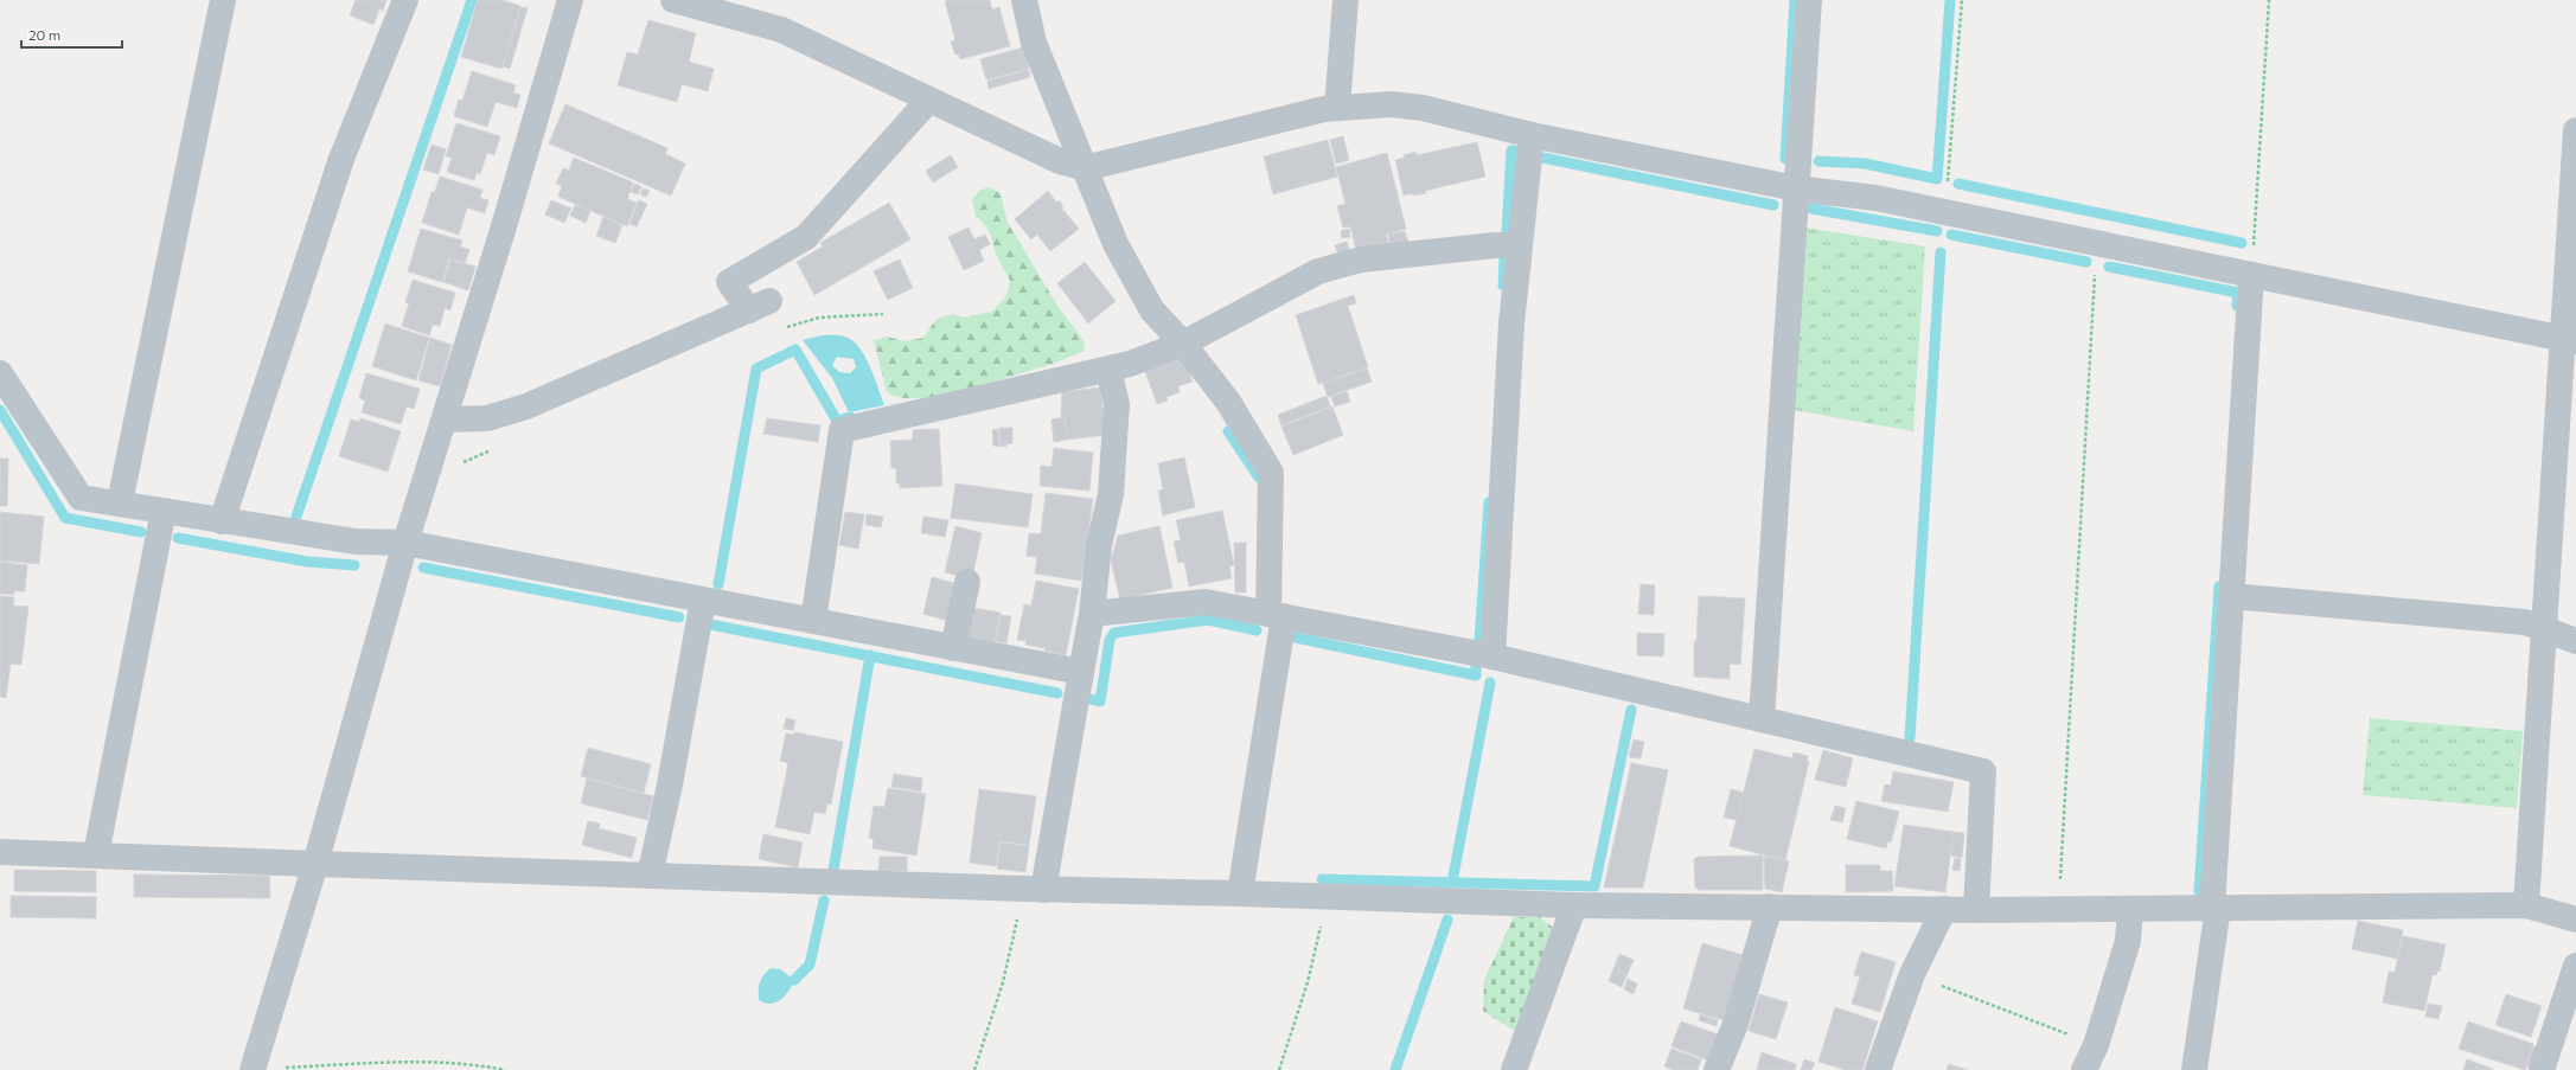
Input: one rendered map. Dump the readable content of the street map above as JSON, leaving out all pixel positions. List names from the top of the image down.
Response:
{
  "scale_bar": "20 m"
}
